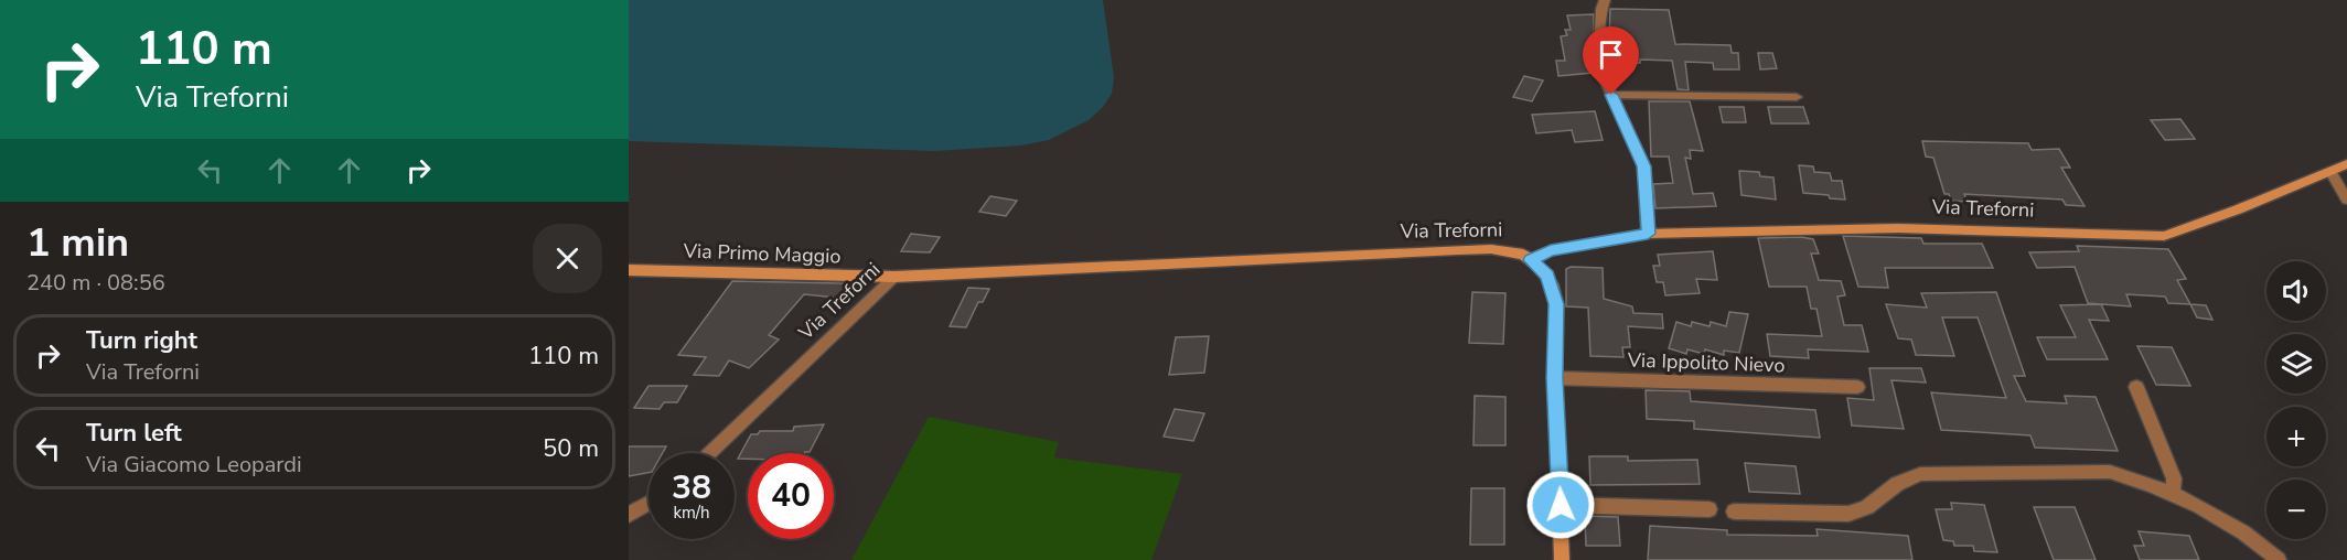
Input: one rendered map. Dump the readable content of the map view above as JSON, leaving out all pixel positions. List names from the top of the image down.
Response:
{
  "streets": {
    "street": ["Via Treforni", "Via Primo Maggio", "Via Ippolito Nievo"]
  },
  "crossings": [
    ["Via Treforni", "Via Primo Maggio"]
  ],
  "page": {
    "turn": ["110 m", "Via Treforni"],
    "heading": ["1 min", "240 m · 08:56"],
    "map_buttons": ["+", "−"],
    "list": [
      {
        "name": "Turn right",
        "note": "Via Treforni",
        "value": "110 m"
      },
      {
        "name": "Turn left",
        "note": "Via Giacomo Leopardi",
        "value": "50 m"
      }
    ],
    "speed": "38 km/h",
    "limit": "40"
  }
}
